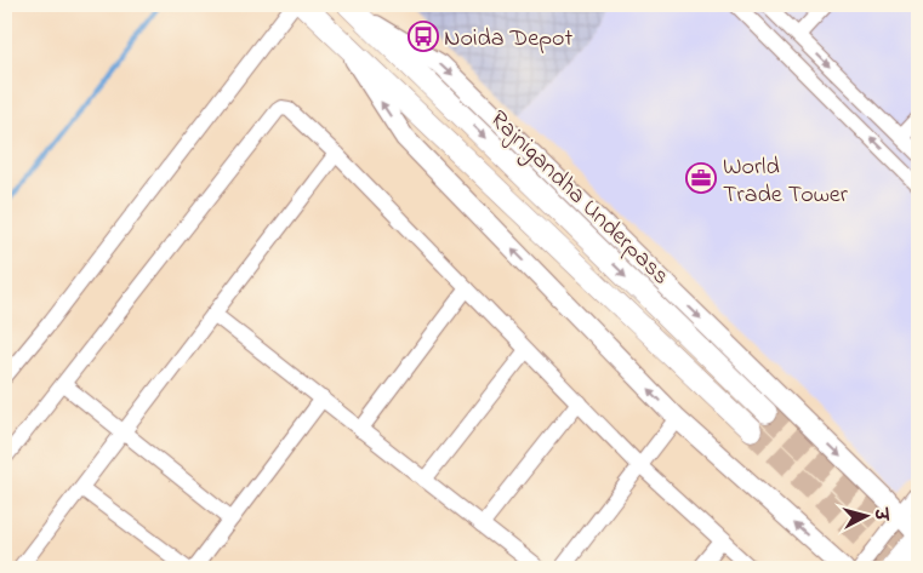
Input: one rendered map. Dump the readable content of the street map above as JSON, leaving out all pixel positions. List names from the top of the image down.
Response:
{
  "streets": {
    "main road": ["Rajnigandha Underpass"]
  },
  "places": {
    "bus stop": ["Noida Depot"],
    "office": ["World Trade Tower"]
  },
  "north": "right"
}
